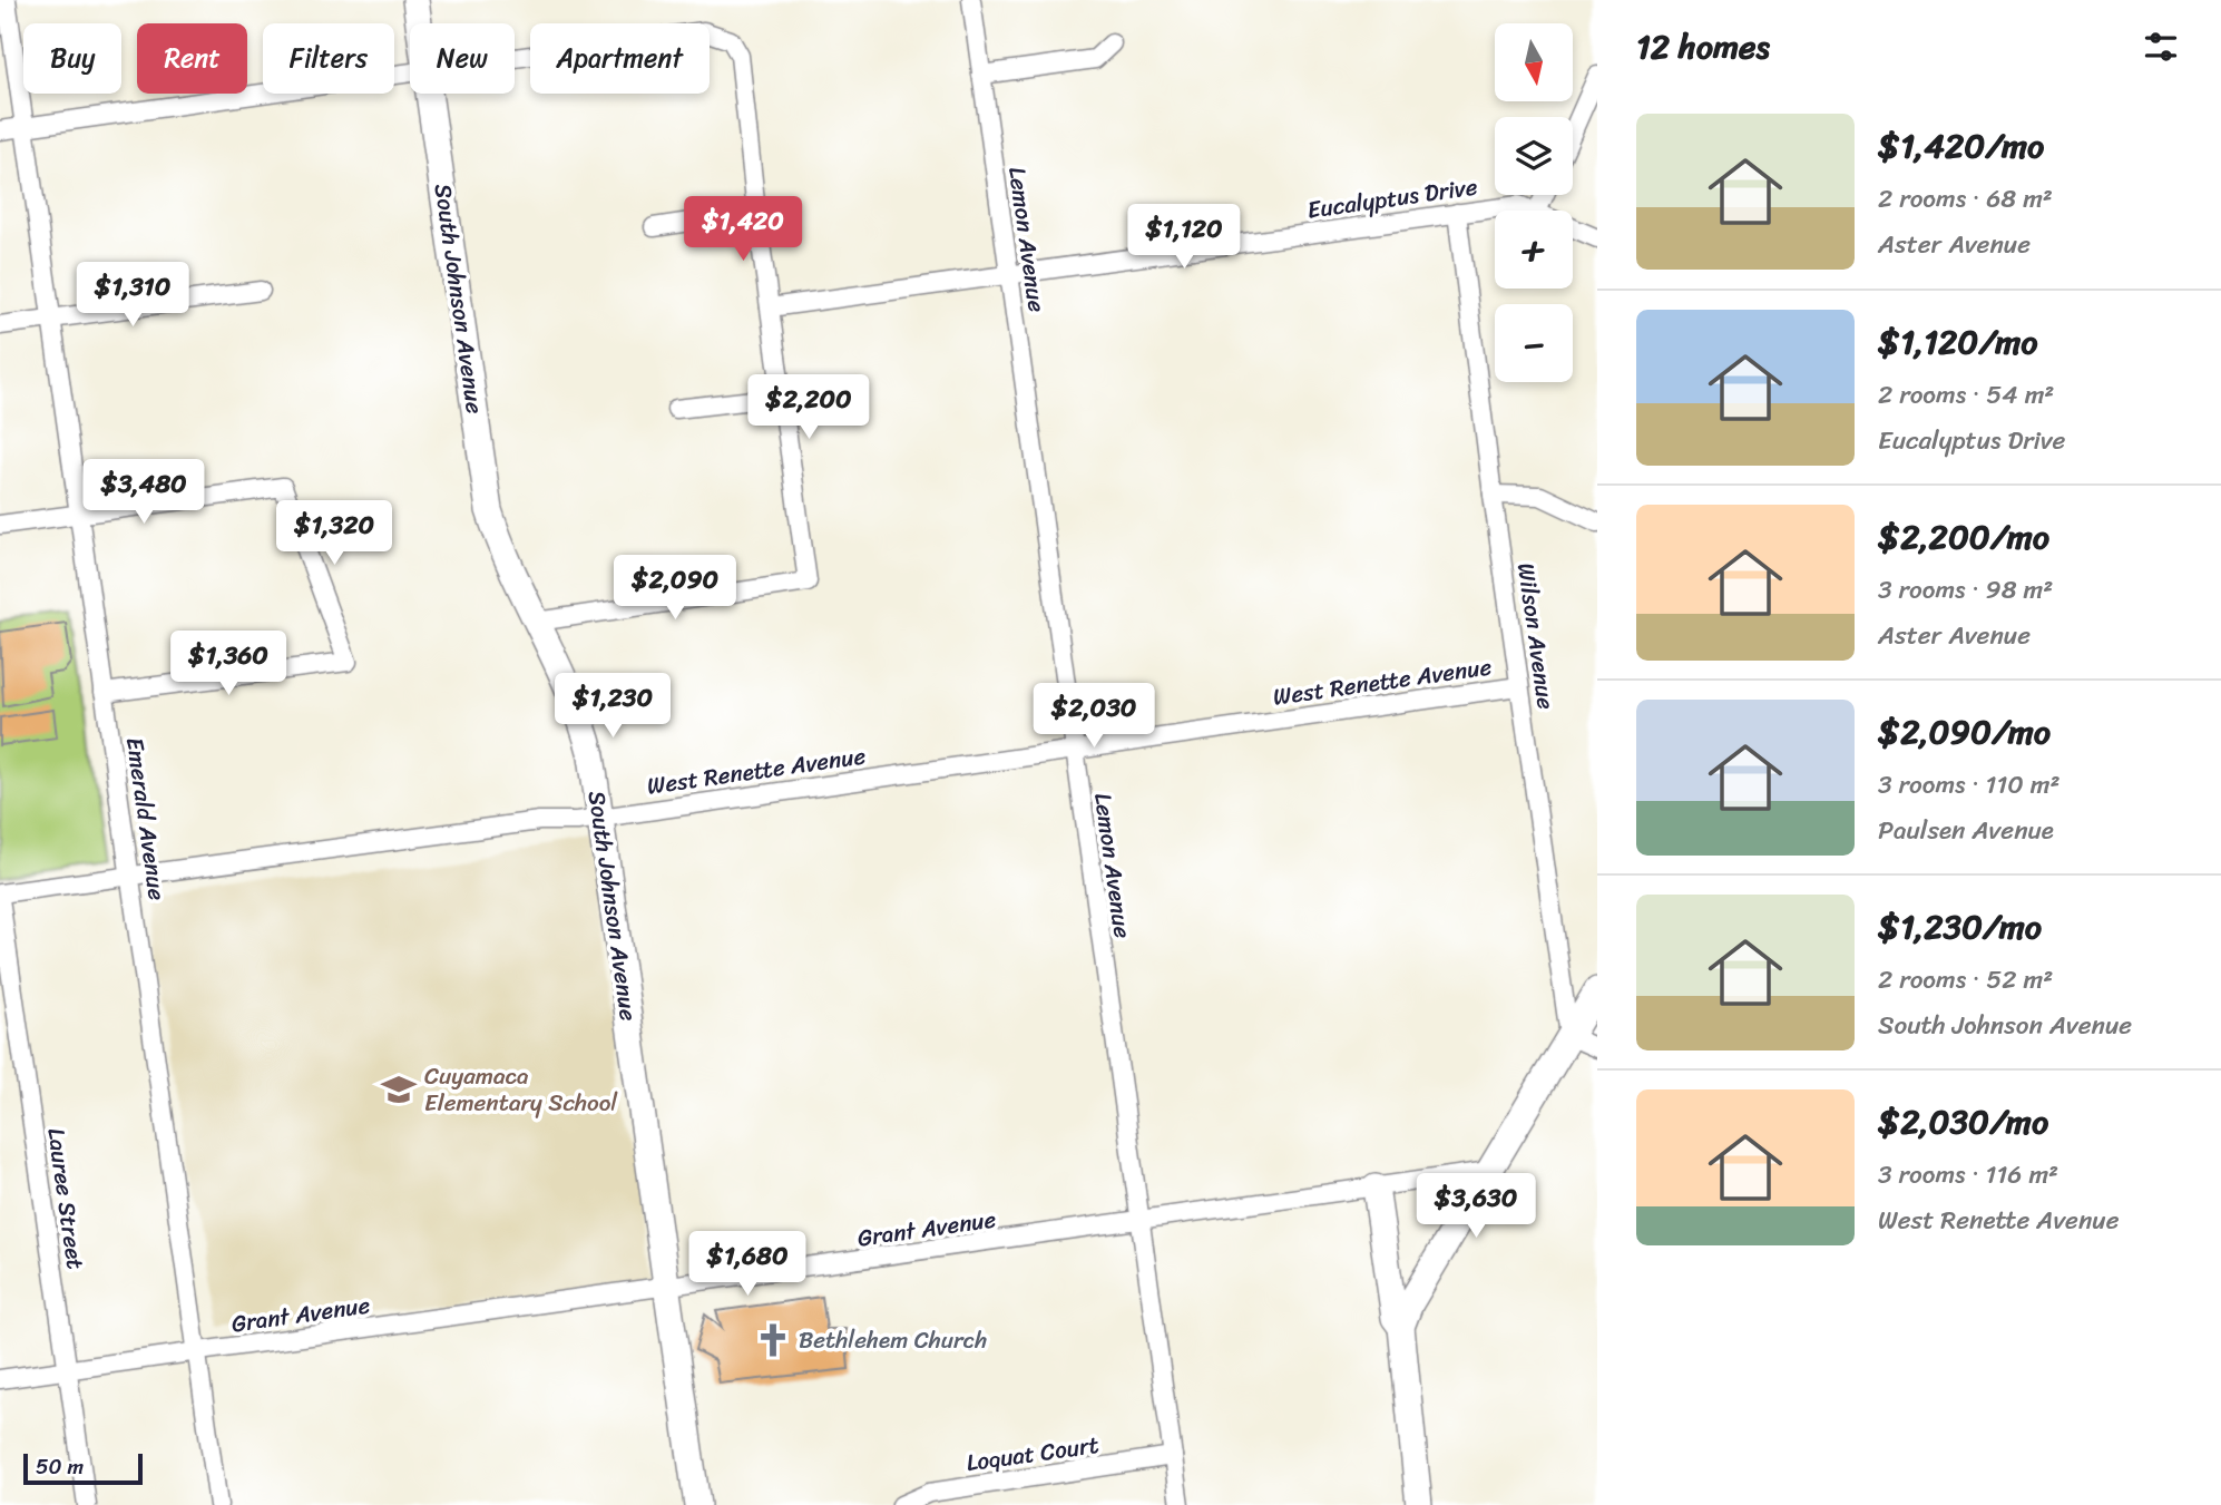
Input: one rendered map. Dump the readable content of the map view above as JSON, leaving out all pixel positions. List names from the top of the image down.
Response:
{
  "streets": {
    "street": [
      "Eucalyptus Drive",
      "Lemon Avenue",
      "South Johnson Avenue",
      "Wilson Avenue",
      "West Renette Avenue",
      "Emerald Avenue",
      "Lauree Street",
      "Grant Avenue",
      "Loquat Court"
    ]
  },
  "crossings": [
    ["Eucalyptus Drive", "Lemon Avenue"],
    ["Eucalyptus Drive", "Wilson Avenue"],
    ["Lemon Avenue", "West Renette Avenue"],
    ["Lemon Avenue", "Grant Avenue"],
    ["Lemon Avenue", "Loquat Court"],
    ["South Johnson Avenue", "West Renette Avenue"],
    ["South Johnson Avenue", "Grant Avenue"],
    ["Wilson Avenue", "West Renette Avenue"],
    ["West Renette Avenue", "Emerald Avenue"],
    ["West Renette Avenue", "Lauree Street"],
    ["Emerald Avenue", "Grant Avenue"],
    ["Lauree Street", "Grant Avenue"]
  ],
  "places": {
    "school or university": ["Cuyamaca Elementary School"],
    "church": ["Bethlehem Church"]
  },
  "scale_bar": "50 m",
  "north": "bottom",
  "page": {
    "heading": "12 homes",
    "map_buttons": ["+", "−"],
    "chip": [
      "Buy",
      "Rent",
      "Filters",
      "New",
      "Apartment"
    ],
    "list": [
      {
        "name": "$1,420/mo",
        "note": "2 rooms · 68 m² · Aster Avenue"
      },
      {
        "name": "$1,120/mo",
        "note": "2 rooms · 54 m² · Eucalyptus Drive"
      },
      {
        "name": "$2,200/mo",
        "note": "3 rooms · 98 m² · Aster Avenue"
      },
      {
        "name": "$2,090/mo",
        "note": "3 rooms · 110 m² · Paulsen Avenue"
      },
      {
        "name": "$1,230/mo",
        "note": "2 rooms · 52 m² · South Johnson Avenue"
      },
      {
        "name": "$2,030/mo",
        "note": "3 rooms · 116 m² · West Renette Avenue"
      }
    ],
    "price": [
      "$1,420",
      "$1,120",
      "$1,310",
      "$2,200",
      "$3,480",
      "$1,320",
      "$2,090",
      "$1,360",
      "$1,230",
      "$2,030",
      "$3,630",
      "$1,680"
    ],
    "scale": "50 m"
  }
}
